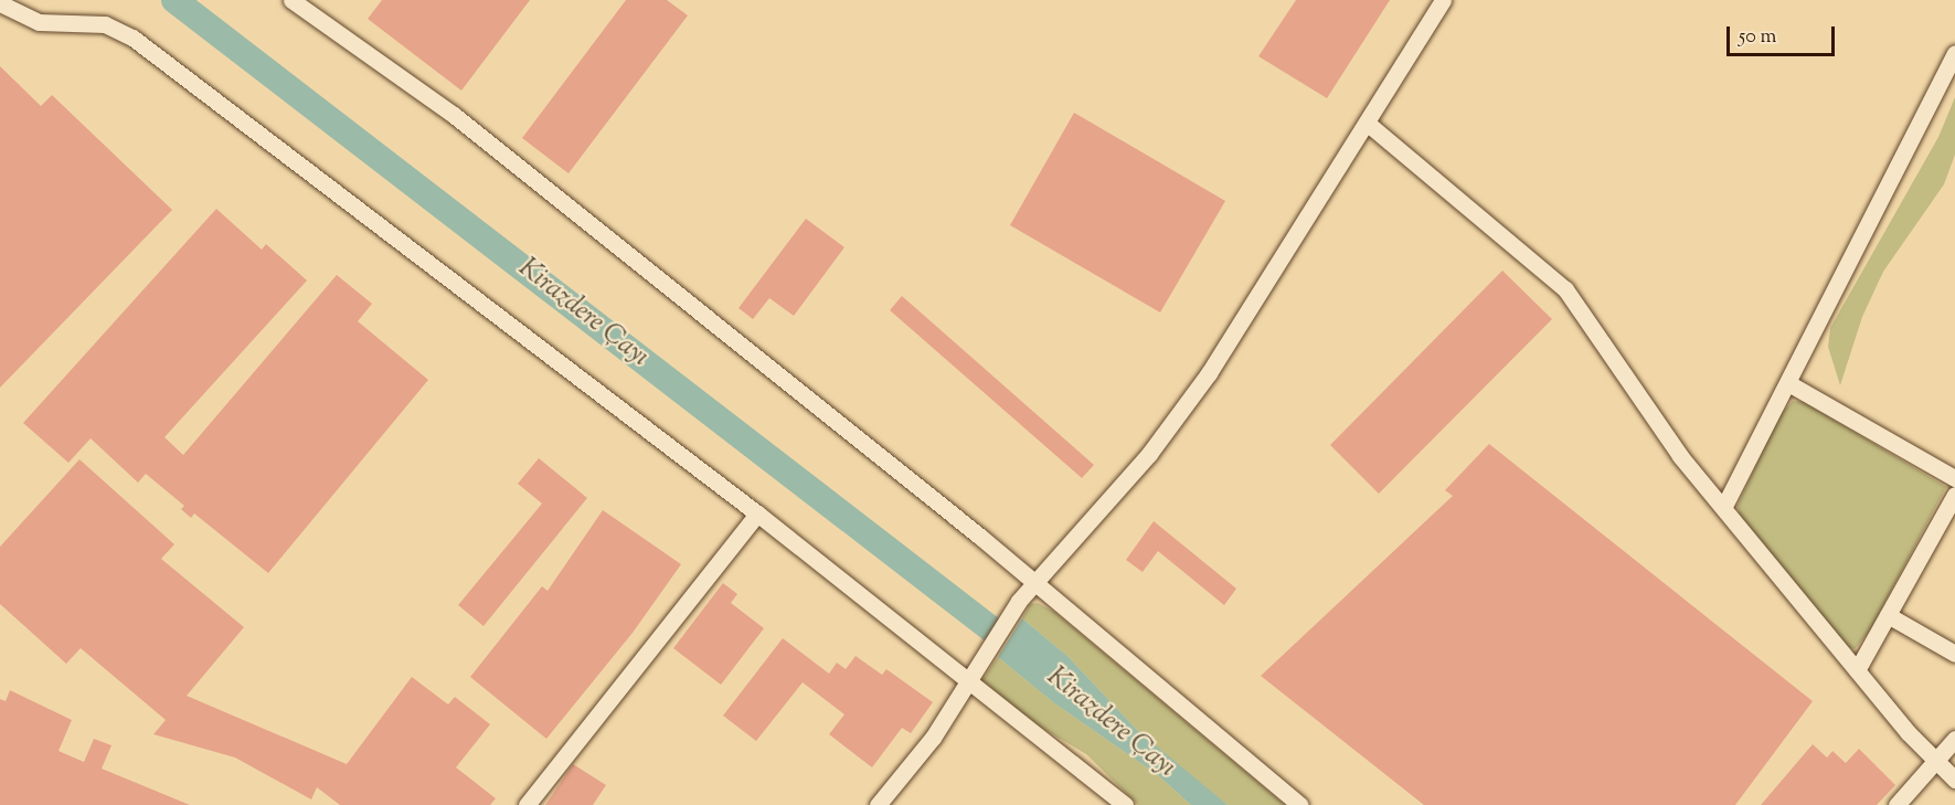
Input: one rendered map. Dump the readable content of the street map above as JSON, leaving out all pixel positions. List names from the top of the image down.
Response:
{
  "water": ["Kirazdere Çayı"],
  "scale_bar": "50 m"
}
